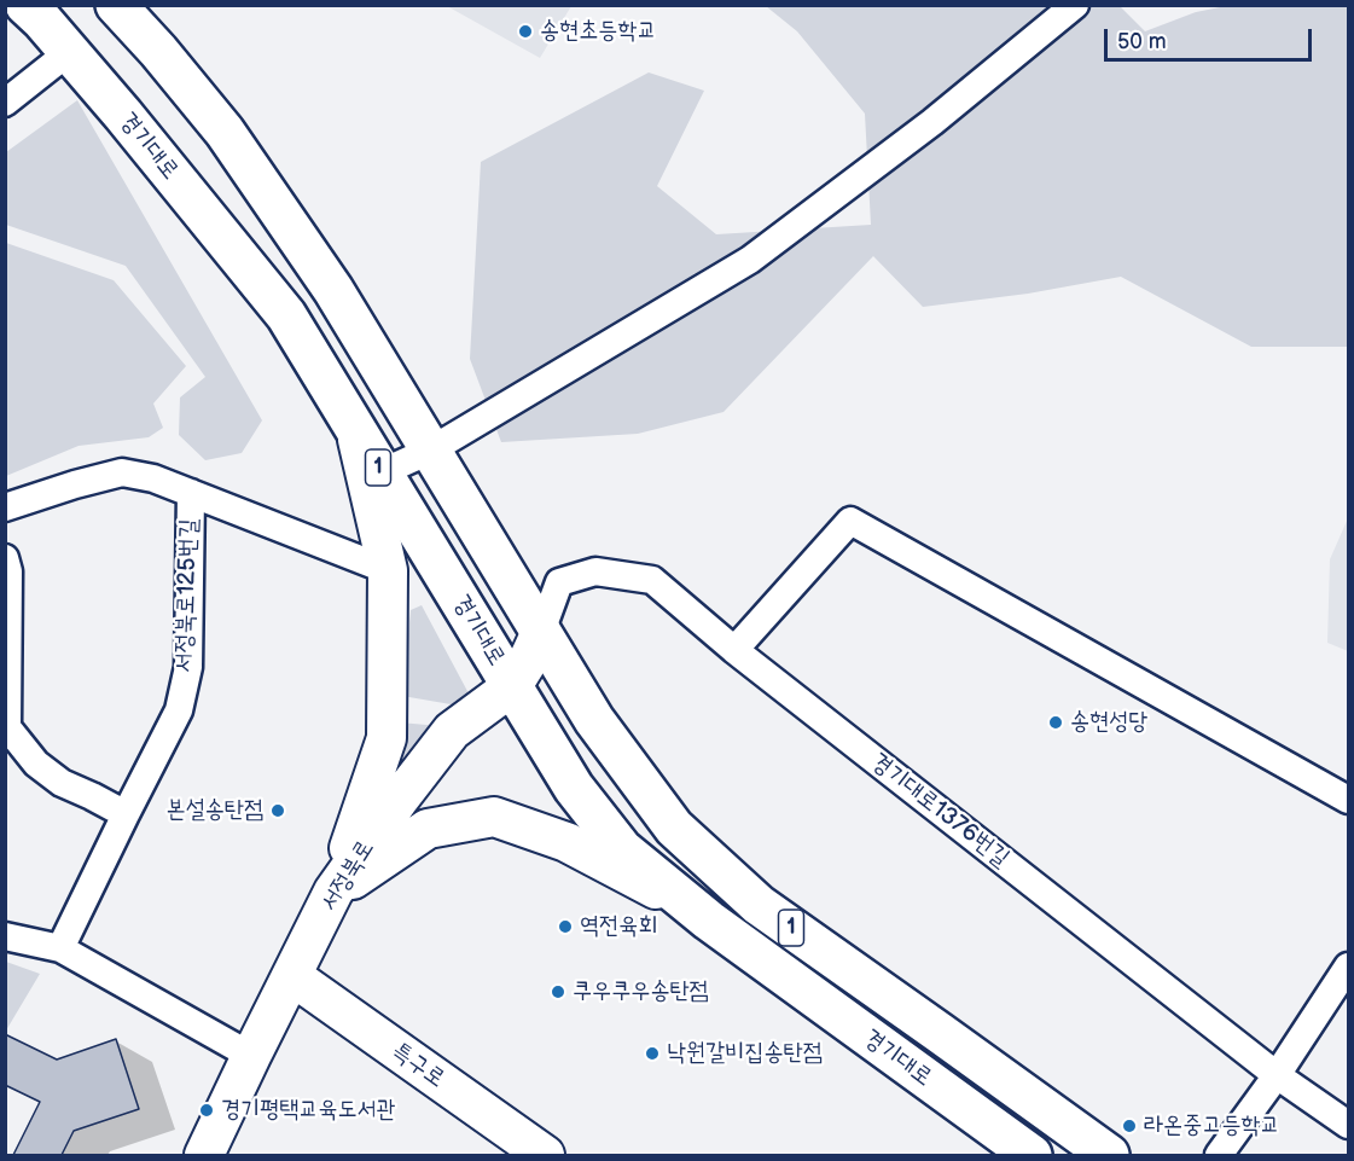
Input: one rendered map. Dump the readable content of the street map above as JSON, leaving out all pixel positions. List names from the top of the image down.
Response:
{
  "streets": {
    "main road": ["경기대로", "1"],
    "street": [
      "서정북로125번길",
      "경기대로1376번길",
      "서정북로",
      "특구로"
    ]
  },
  "crossings": [
    ["경기대로", "경기대로1376번길"],
    ["경기대로", "서정북로"],
    ["경기대로1376번길", "서정북로"],
    ["서정북로", "특구로"]
  ],
  "places": [
    "송현초등학교",
    "송현성당",
    "본설송탄점",
    "역전육회",
    "쿠우쿠우송탄점",
    "낙원갈비집송탄점",
    "경기평택교육도서관",
    "라온중고등학교"
  ],
  "scale_bar": "50 m"
}
